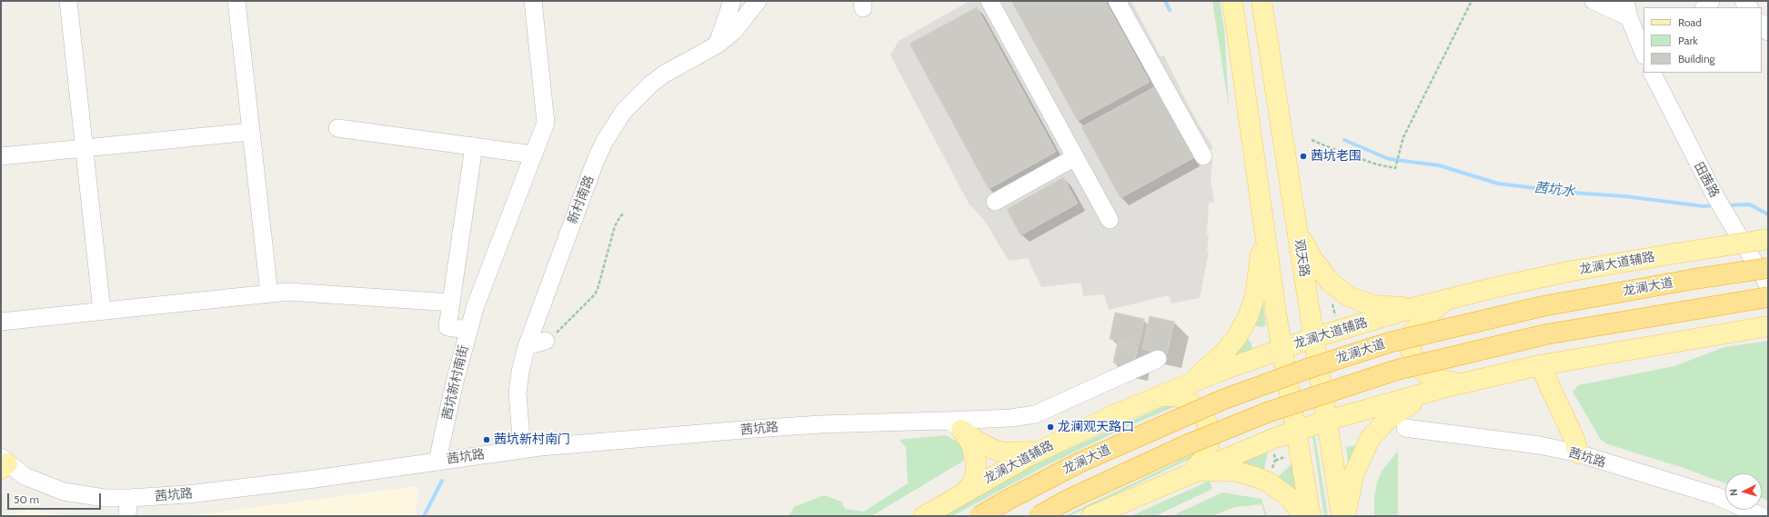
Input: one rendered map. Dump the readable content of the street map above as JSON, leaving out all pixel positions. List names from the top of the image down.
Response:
{
  "streets": {
    "highway": ["龙澜大道"],
    "main road": ["观天路", "龙澜大道辅路"],
    "street": [
      "田茜路",
      "新村南路",
      "茜坑新村南街",
      "茜坑路"
    ]
  },
  "crossings": [
    ["新村南路", "茜坑路"],
    ["观天路", "龙澜大道辅路"],
    ["茜坑新村南街", "茜坑路"]
  ],
  "water": ["茜坑水"],
  "places": ["茜坑老围", "龙澜观天路口", "茜坑新村南门"],
  "legend": ["Road", "Park", "Building"],
  "scale_bar": "50 m",
  "north": "left"
}
